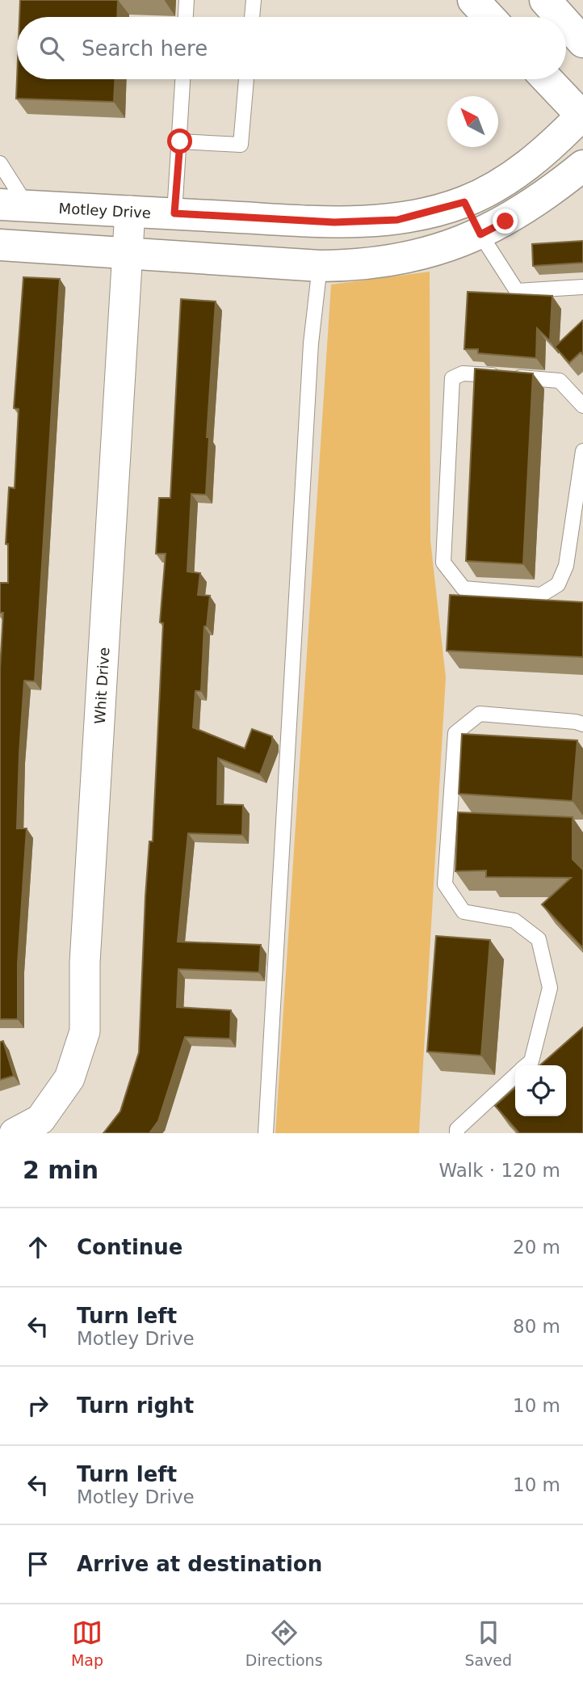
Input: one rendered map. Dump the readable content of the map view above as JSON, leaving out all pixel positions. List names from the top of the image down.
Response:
{
  "streets": {
    "main road": ["Motley Drive"],
    "street": ["Whit Drive"]
  },
  "crossings": [
    ["Motley Drive", "Whit Drive"]
  ],
  "north": "top left",
  "page": {
    "search": "Search here",
    "heading": ["2 min", "Walk · 120 m"],
    "list": [
      ["Continue", "20 m"],
      ["Turn left", "Motley Drive", "80 m"],
      ["Turn right", "10 m"],
      ["Turn left", "Motley Drive", "10 m"],
      "Arrive at destination"
    ],
    "nav": ["Map", "Directions", "Saved"]
  }
}
